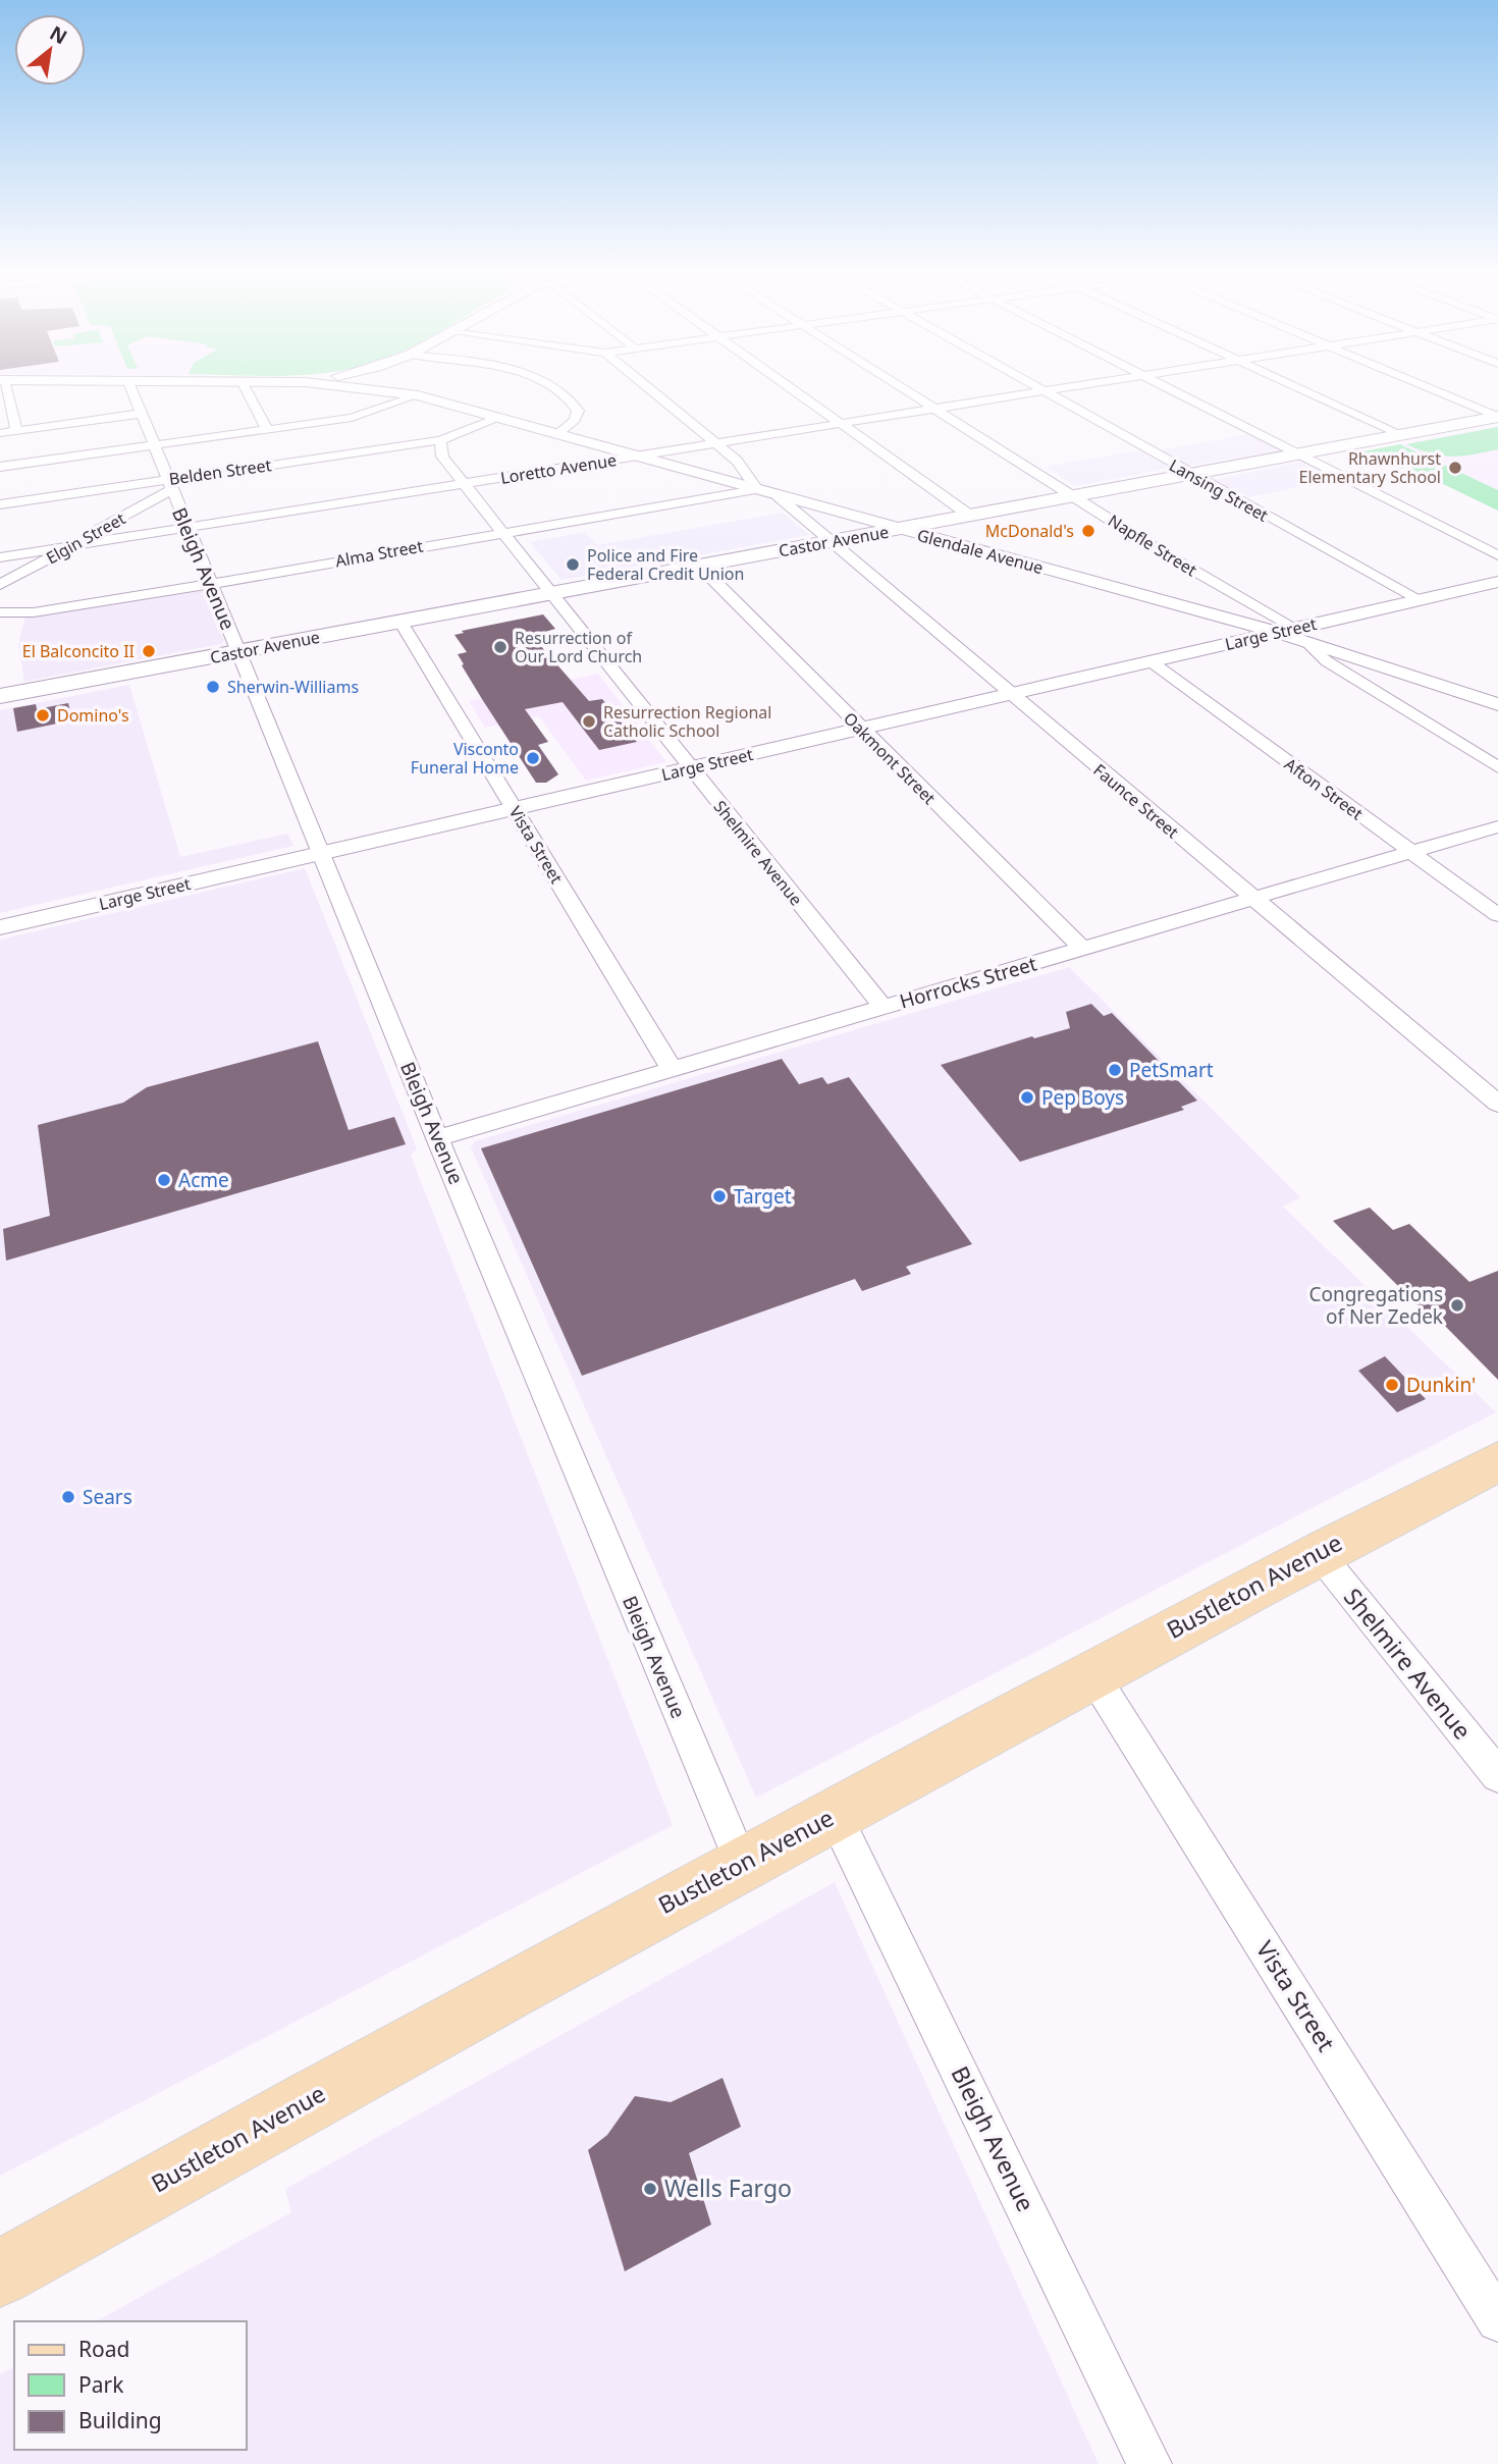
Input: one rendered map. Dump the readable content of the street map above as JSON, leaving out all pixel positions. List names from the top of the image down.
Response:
{
  "streets": {
    "main road": ["Castor Avenue", "Bustleton Avenue"],
    "street": [
      "Loretto Avenue",
      "Belden Street",
      "Lansing Street",
      "Elgin Street",
      "Napfle Street",
      "Glendale Avenue",
      "Alma Street",
      "Bleigh Avenue",
      "Large Street",
      "Oakmont Street",
      "Afton Street",
      "Faunce Street",
      "Vista Street",
      "Shelmire Avenue",
      "Horrocks Street"
    ]
  },
  "crossings": [
    ["Loretto Avenue", "Lansing Street"],
    ["Loretto Avenue", "Elgin Street"],
    ["Loretto Avenue", "Napfle Street"],
    ["Loretto Avenue", "Glendale Avenue"],
    ["Loretto Avenue", "Bleigh Avenue"],
    ["Loretto Avenue", "Shelmire Avenue"],
    ["Belden Street", "Elgin Street"],
    ["Belden Street", "Bleigh Avenue"],
    ["Belden Street", "Shelmire Avenue"],
    ["Lansing Street", "Castor Avenue"],
    ["Lansing Street", "Large Street"],
    ["Elgin Street", "Bleigh Avenue"],
    ["Castor Avenue", "Napfle Street"],
    ["Castor Avenue", "Glendale Avenue"],
    ["Castor Avenue", "Bleigh Avenue"],
    ["Castor Avenue", "Oakmont Street"],
    ["Castor Avenue", "Faunce Street"],
    ["Castor Avenue", "Vista Street"],
    ["Castor Avenue", "Shelmire Avenue"],
    ["Napfle Street", "Glendale Avenue"],
    ["Napfle Street", "Large Street"],
    ["Glendale Avenue", "Alma Street"],
    ["Glendale Avenue", "Large Street"],
    ["Glendale Avenue", "Faunce Street"],
    ["Alma Street", "Bleigh Avenue"],
    ["Alma Street", "Shelmire Avenue"],
    ["Bleigh Avenue", "Large Street"],
    ["Bleigh Avenue", "Horrocks Street"],
    ["Bleigh Avenue", "Bustleton Avenue"],
    ["Large Street", "Oakmont Street"],
    ["Large Street", "Afton Street"],
    ["Large Street", "Faunce Street"],
    ["Large Street", "Vista Street"],
    ["Large Street", "Shelmire Avenue"],
    ["Oakmont Street", "Horrocks Street"],
    ["Afton Street", "Horrocks Street"],
    ["Faunce Street", "Horrocks Street"],
    ["Vista Street", "Horrocks Street"],
    ["Vista Street", "Bustleton Avenue"],
    ["Shelmire Avenue", "Horrocks Street"],
    ["Shelmire Avenue", "Bustleton Avenue"]
  ],
  "places": [
    "Rhawnhurst Elementary School",
    "McDonald's",
    "Police and Fire Federal Credit Union",
    "Resurrection of Our Lord Church",
    "El Balconcito II",
    "Sherwin-Williams",
    "Domino's",
    "Resurrection Regional Catholic School",
    "Visconto Funeral Home",
    "PetSmart",
    "Pep Boys",
    "Acme",
    "Target",
    "Congregations of Ner Zedek",
    "Dunkin'",
    "Sears",
    "Wells Fargo"
  ],
  "legend": ["Road", "Park", "Building"],
  "north": "top right"
}
